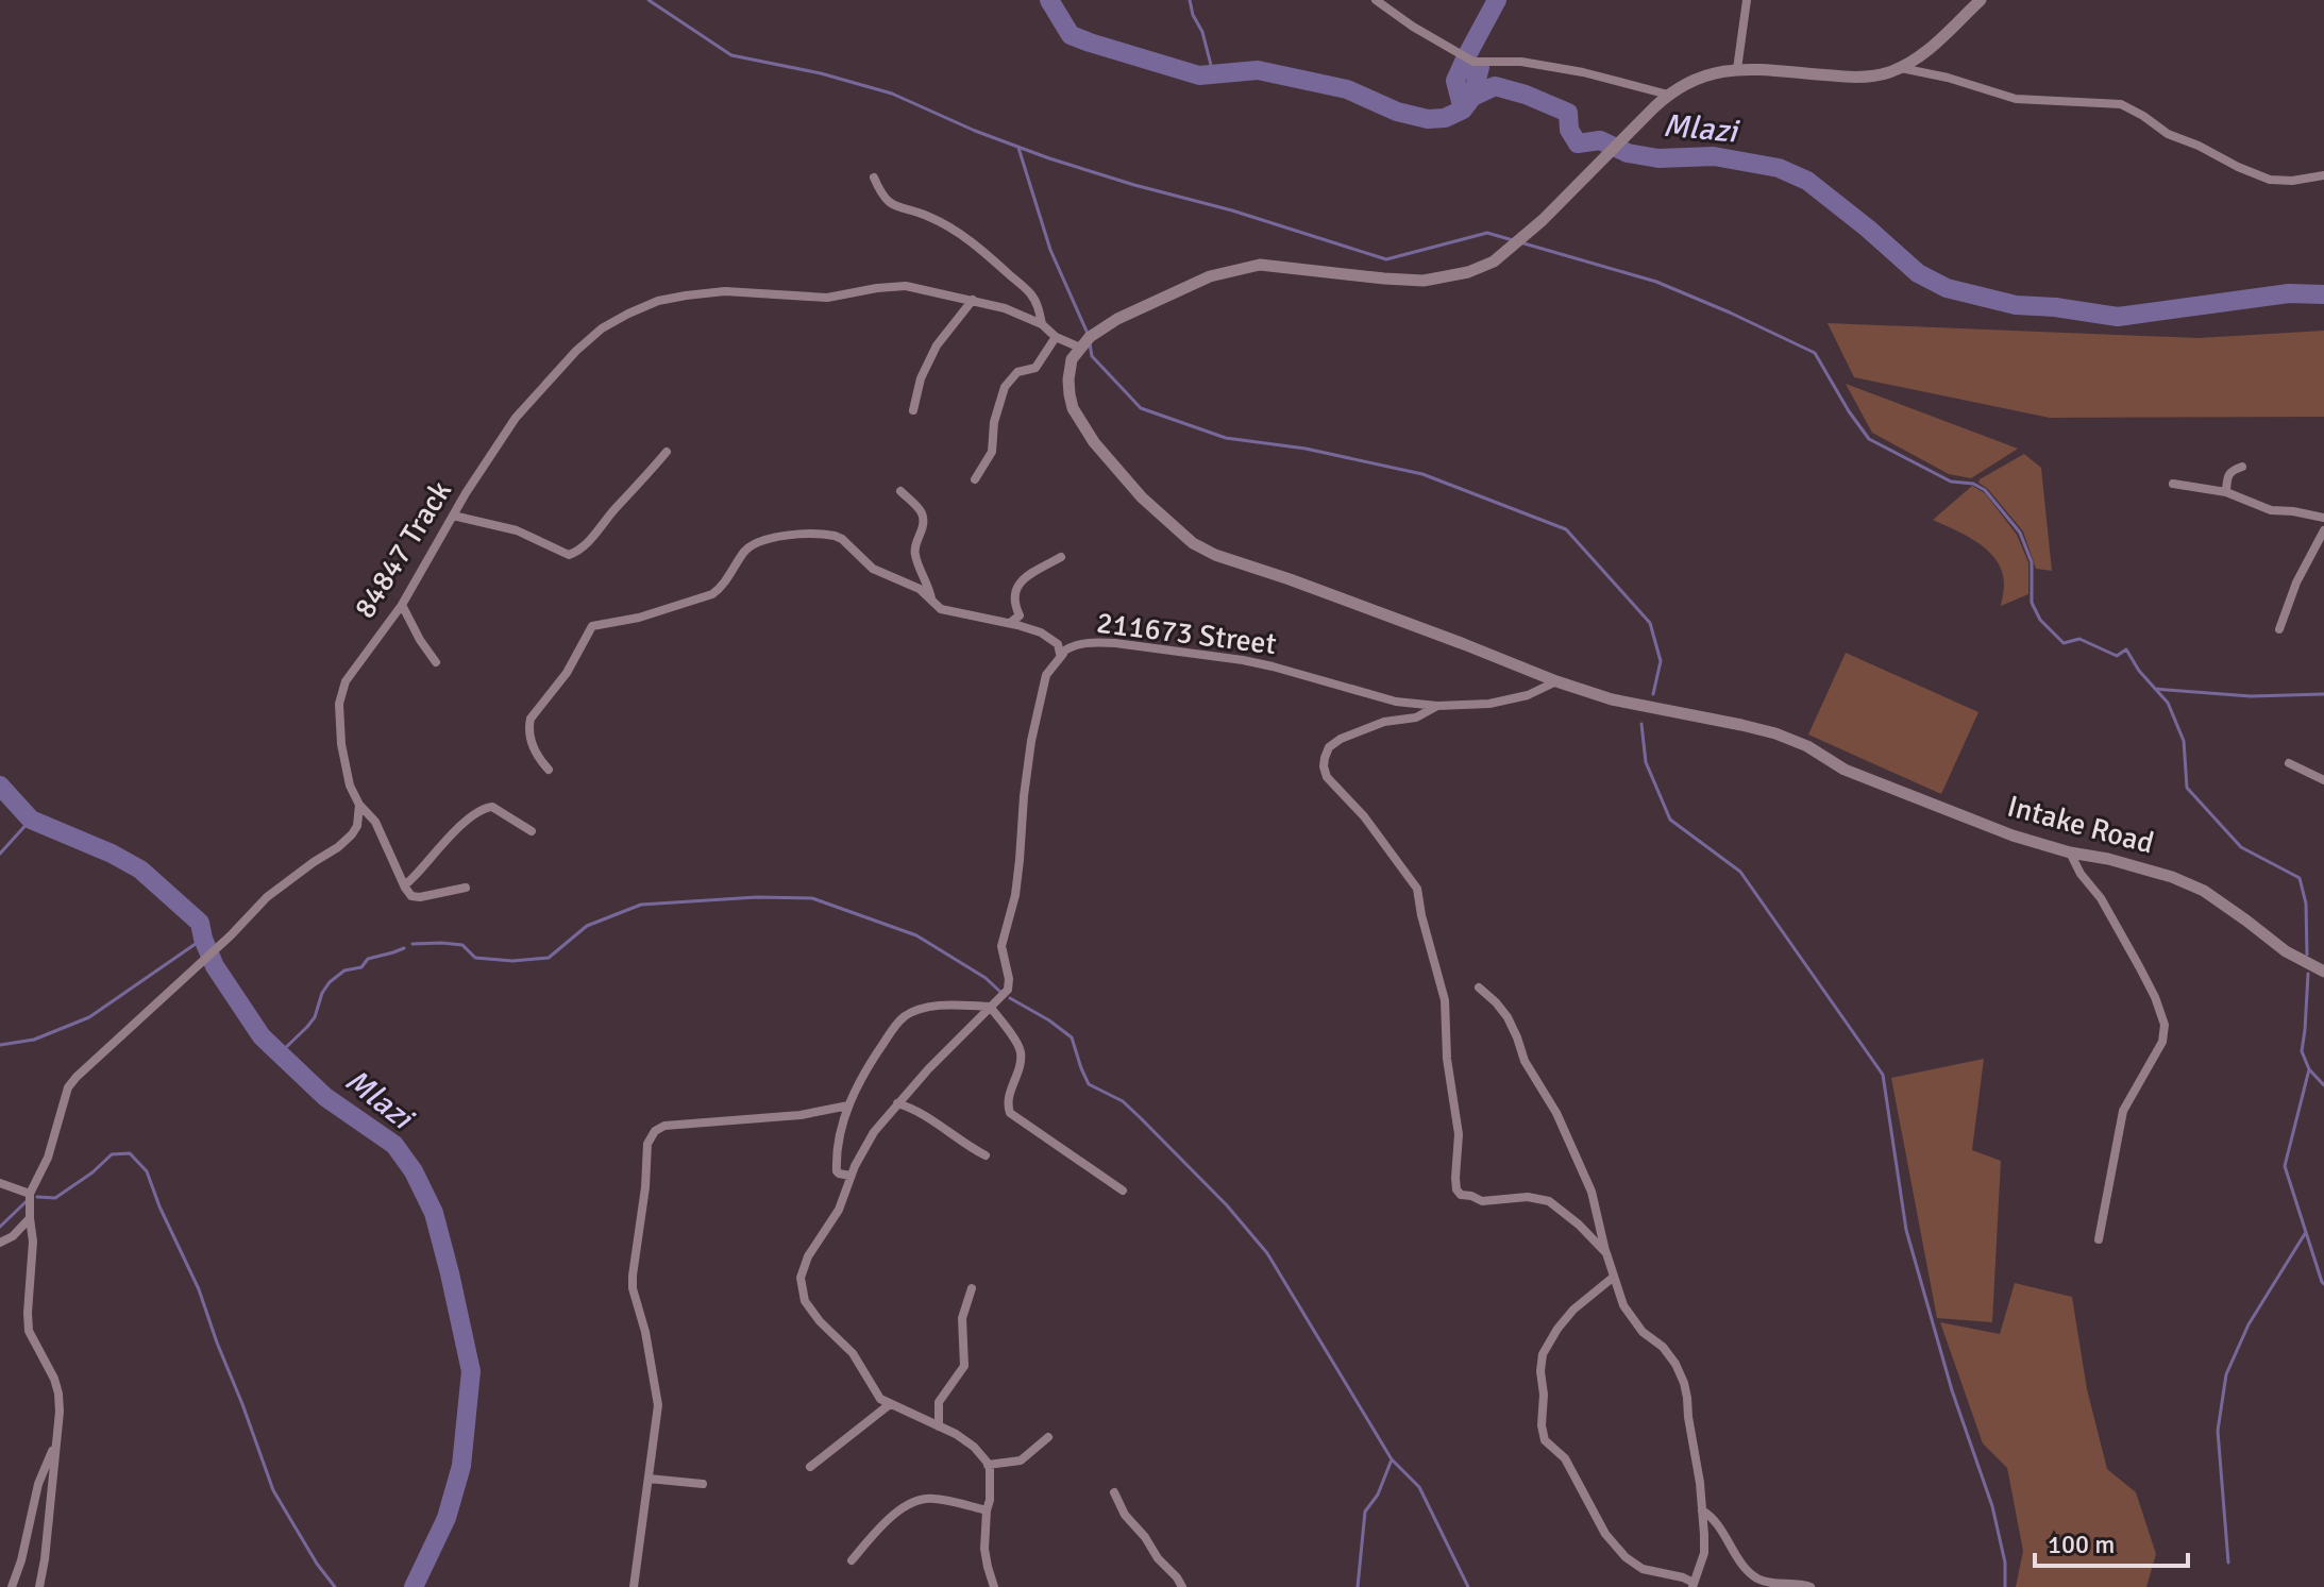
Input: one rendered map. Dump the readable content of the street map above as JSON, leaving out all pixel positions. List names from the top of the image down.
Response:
{
  "streets": {
    "street": ["84847 Track", "211673 Street", "Intake Road"]
  },
  "crossings": [
    ["84847 Track", "Intake Road"]
  ],
  "water": ["Mlazi"],
  "scale_bar": "100 m"
}
